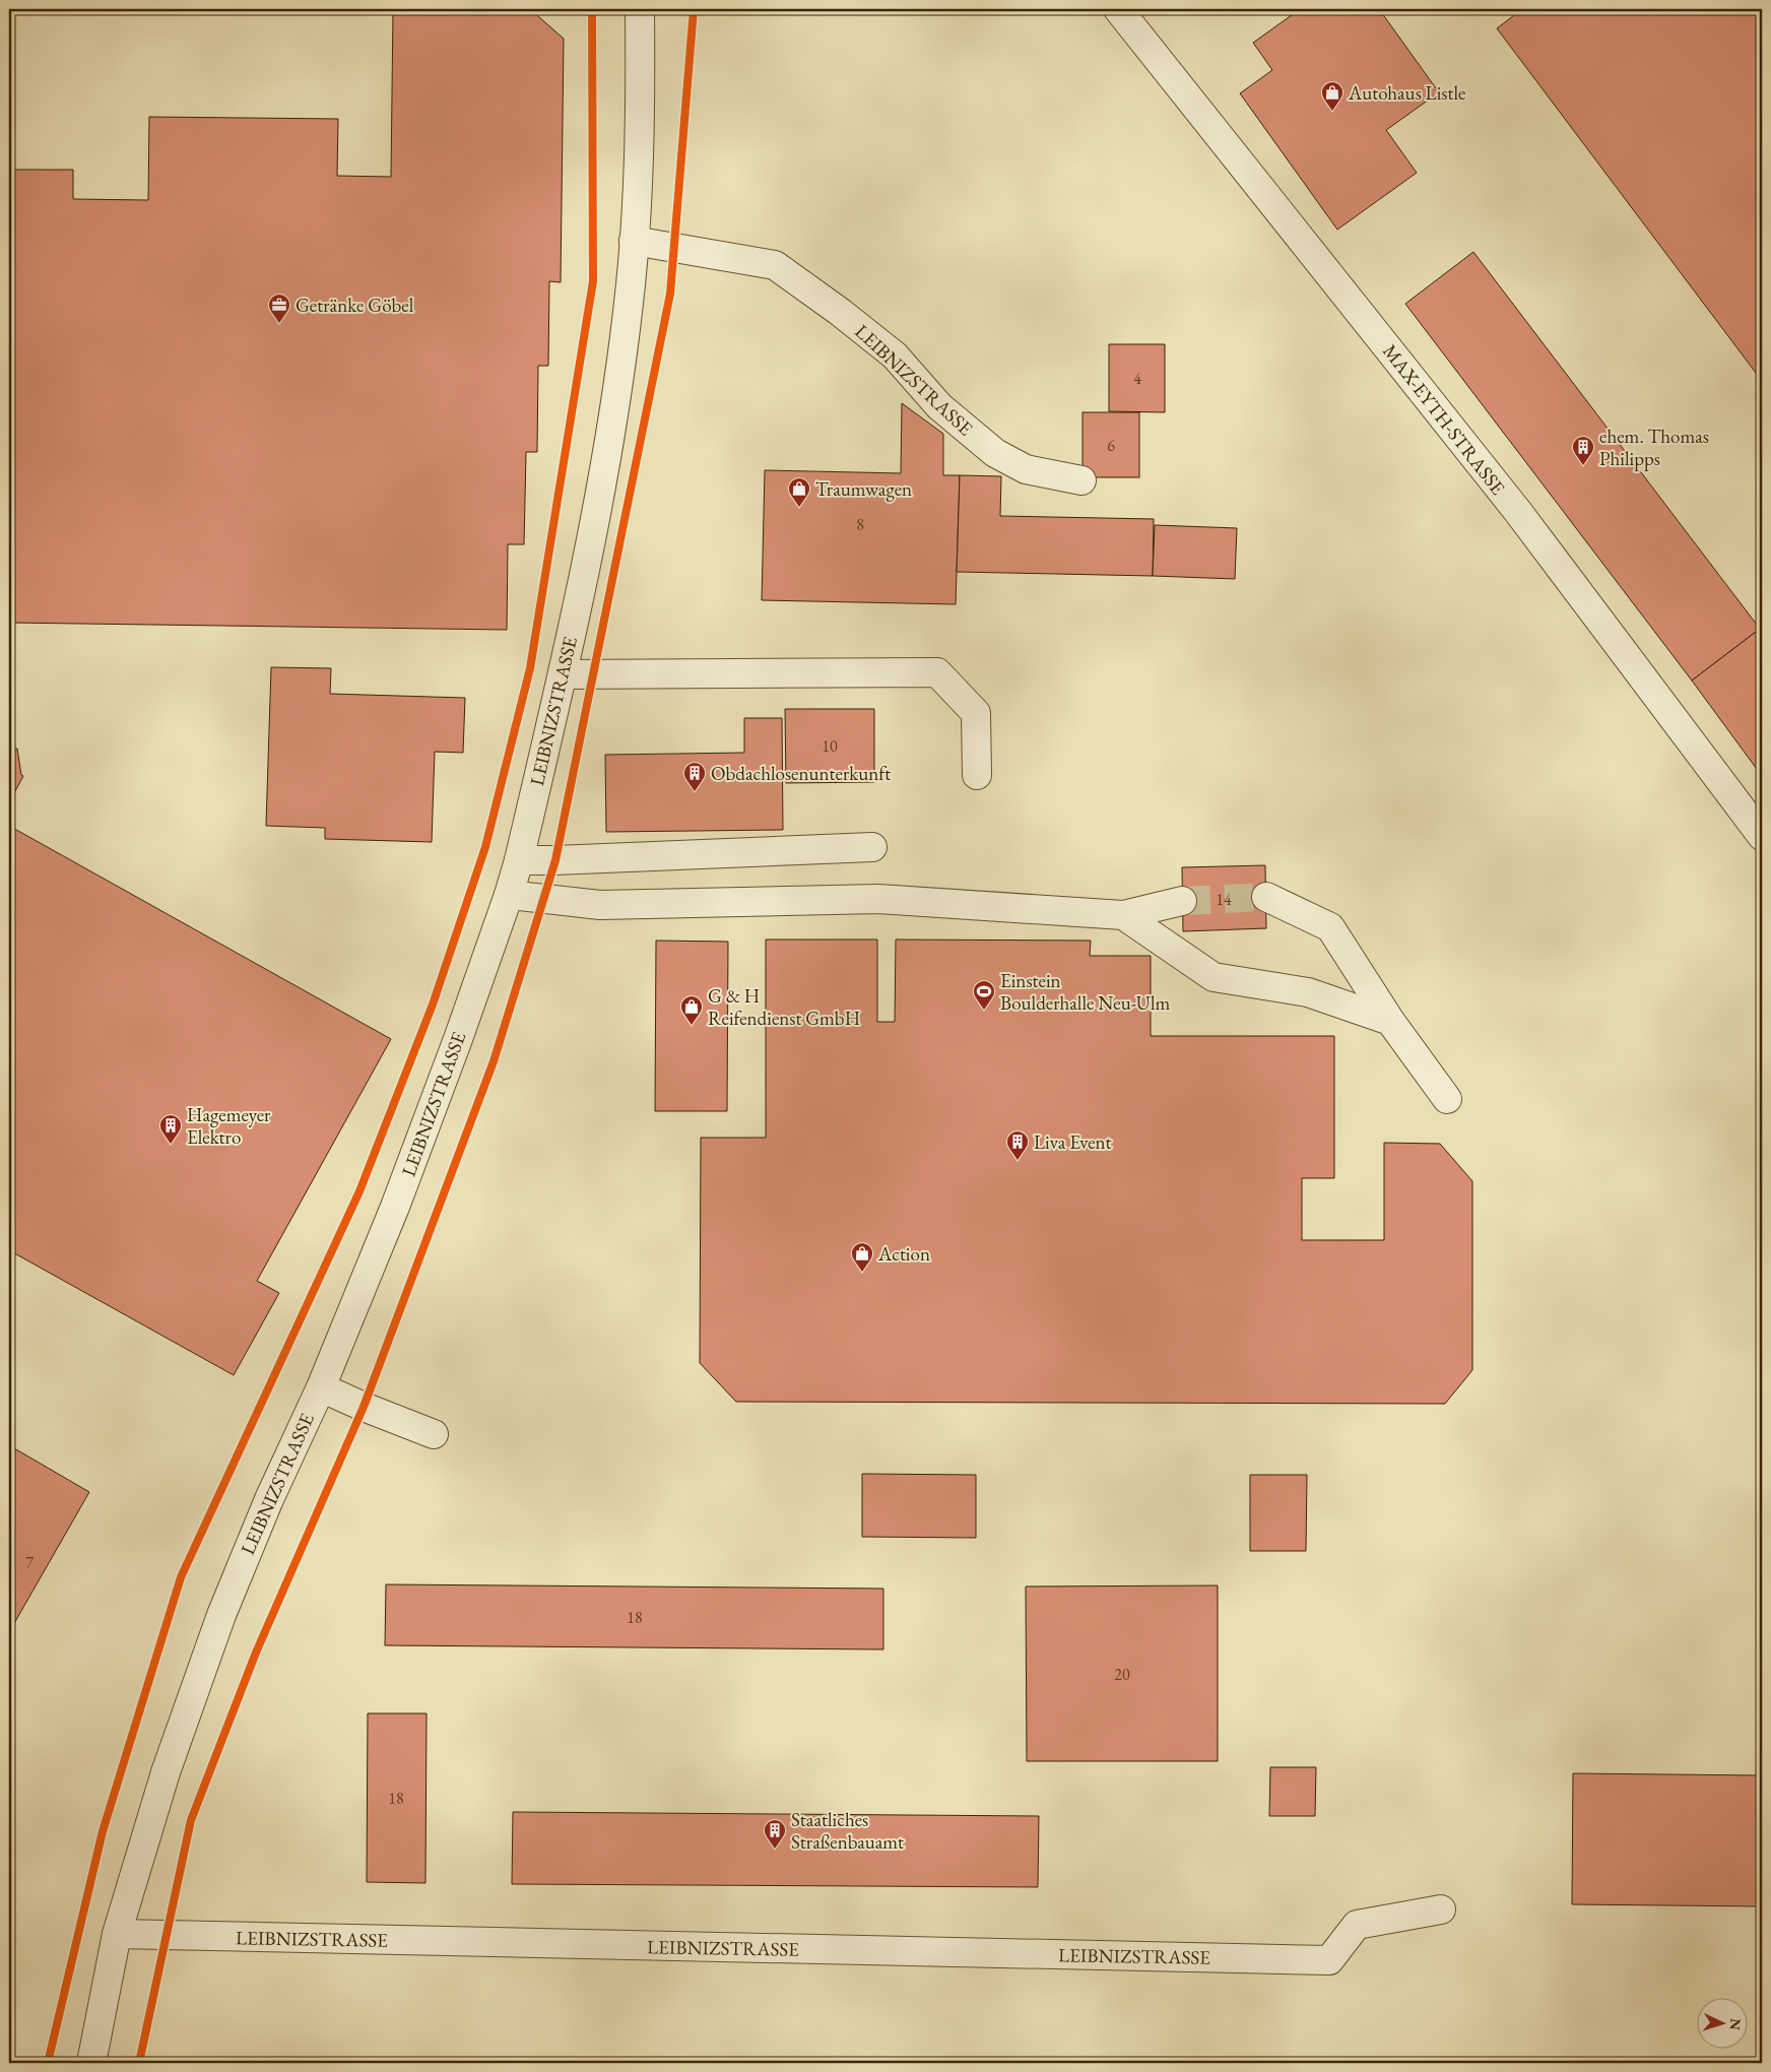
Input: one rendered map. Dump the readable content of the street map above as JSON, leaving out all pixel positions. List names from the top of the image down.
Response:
{
  "streets": {
    "street": ["LEIBNIZSTRASSE", "MAX-EYTH-STRASSE"]
  },
  "places": {
    "shop": [
      "Autohaus Listle",
      "Traumwagen",
      "G & H Reifendienst GmbH",
      "Action"
    ],
    "office": ["Getränke Göbel"],
    "building": [
      "ehem. Thomas Philipps",
      "Obdachlosenunterkunft",
      "Hagemeyer Elektro",
      "Liva Event",
      "Staatliches Straßenbauamt"
    ],
    "sports": ["Einstein Boulderhalle Neu-Ulm"]
  },
  "house_numbers": [
    "4",
    "6",
    "8",
    "10",
    "14",
    "7",
    "18",
    "20",
    "18"
  ],
  "north": "right"
}
